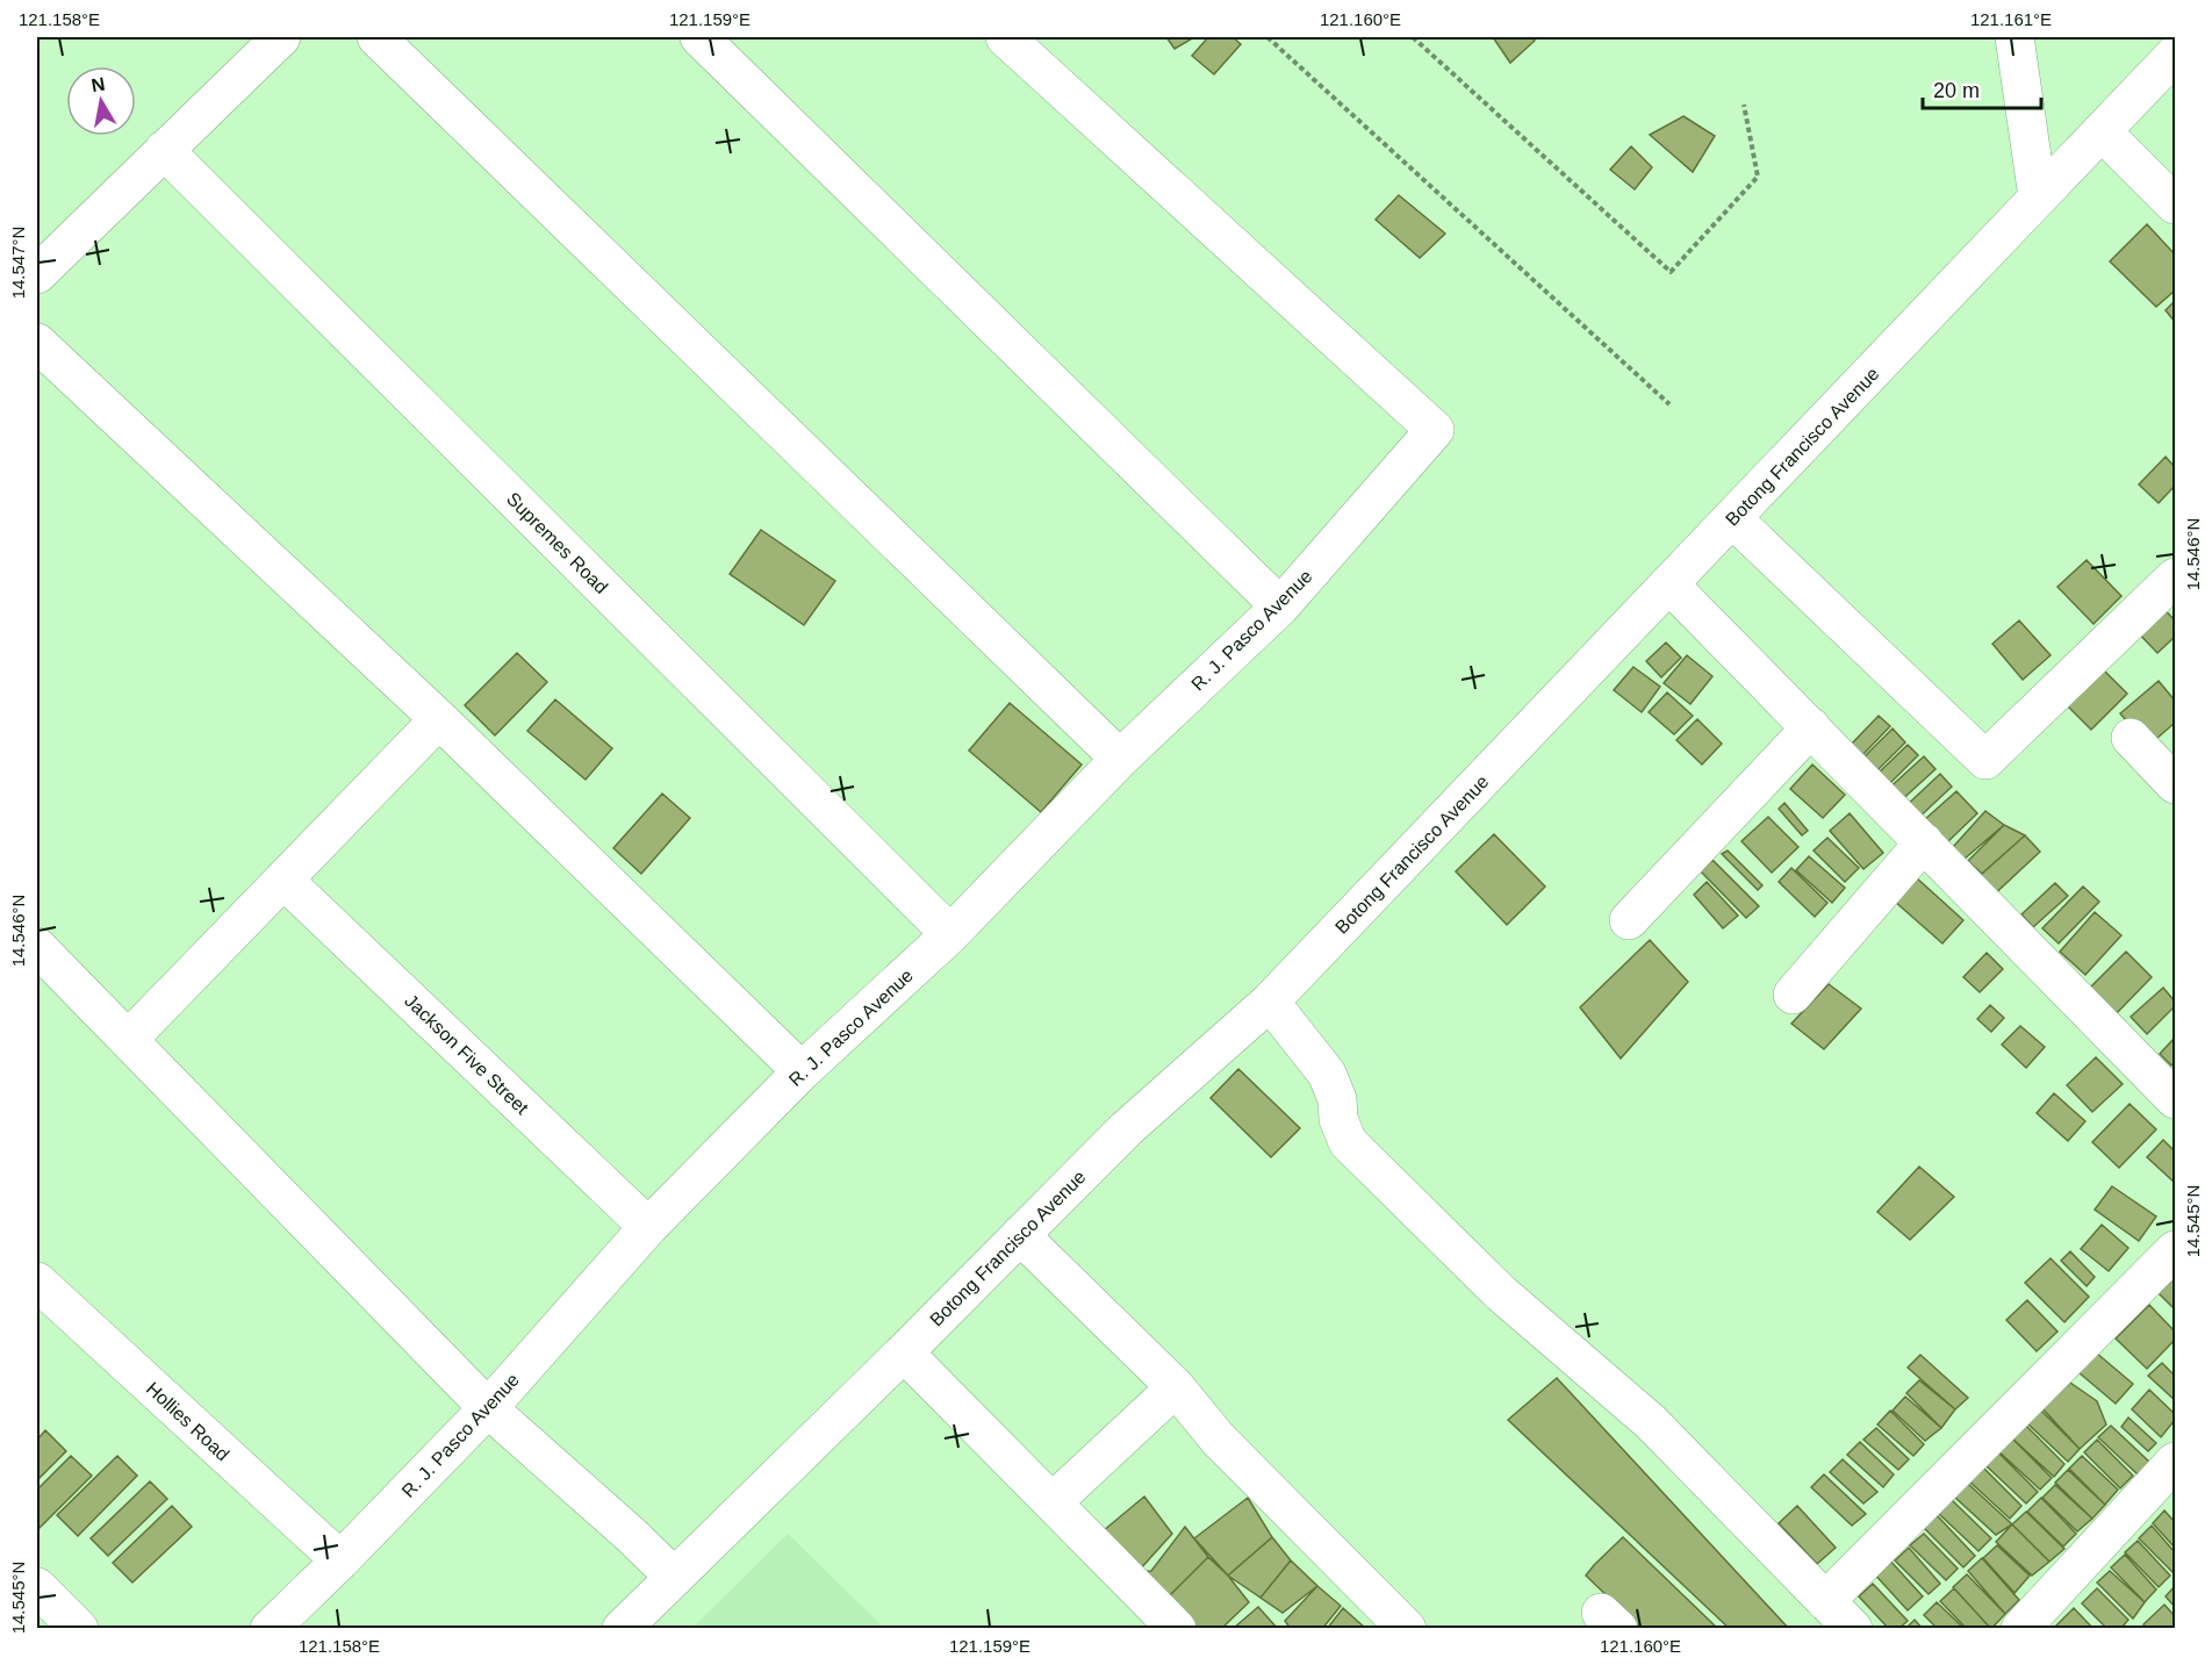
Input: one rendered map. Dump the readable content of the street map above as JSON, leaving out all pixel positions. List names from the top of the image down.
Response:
{
  "streets": {
    "street": [
      "Botong Francisco Avenue",
      "Supremes Road",
      "R. J. Pasco Avenue",
      "Jackson Five Street",
      "Hollies Road"
    ]
  },
  "crossings": [
    ["Supremes Road", "R. J. Pasco Avenue"],
    ["R. J. Pasco Avenue", "Jackson Five Street"],
    ["R. J. Pasco Avenue", "Hollies Road"]
  ],
  "scale_bar": "20 m",
  "north": "top",
  "coordinates": [
    "121.158°E",
    "121.159°E",
    "121.160°E",
    "121.161°E",
    "14.547°N",
    "14.546°N",
    "14.545°N"
  ]
}
